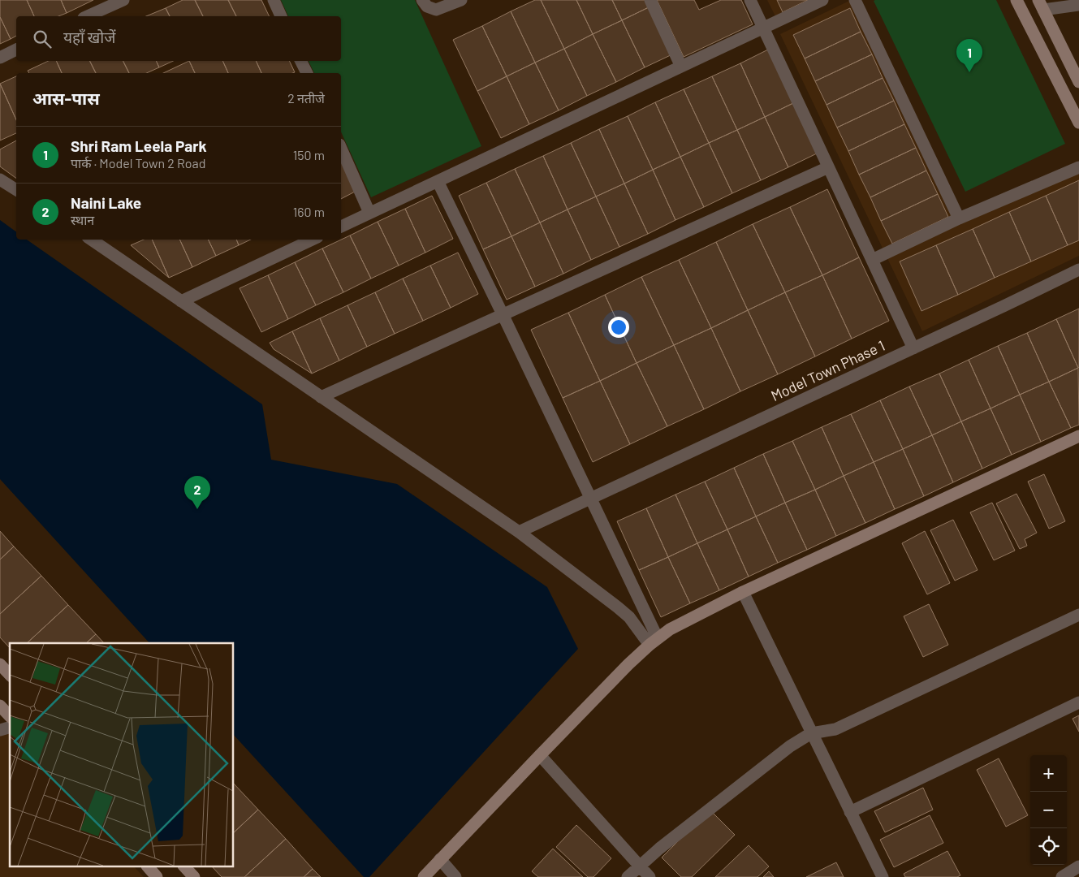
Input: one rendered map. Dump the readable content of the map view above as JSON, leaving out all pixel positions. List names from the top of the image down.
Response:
{
  "streets": {
    "street": ["Model Town Phase 1"]
  },
  "page": {
    "search": "यहाँ खोजें",
    "pins": ["1", "2"],
    "heading": ["आस-पास", "2 नतीजे"],
    "list": [
      {
        "mark": "1",
        "name": "Shri Ram Leela Park",
        "note": "पार्क · Model Town 2 Road",
        "value": "150 m"
      },
      {
        "mark": "2",
        "name": "Naini Lake",
        "note": "स्थान",
        "value": "160 m"
      }
    ],
    "map_buttons": ["+", "−"]
  }
}
